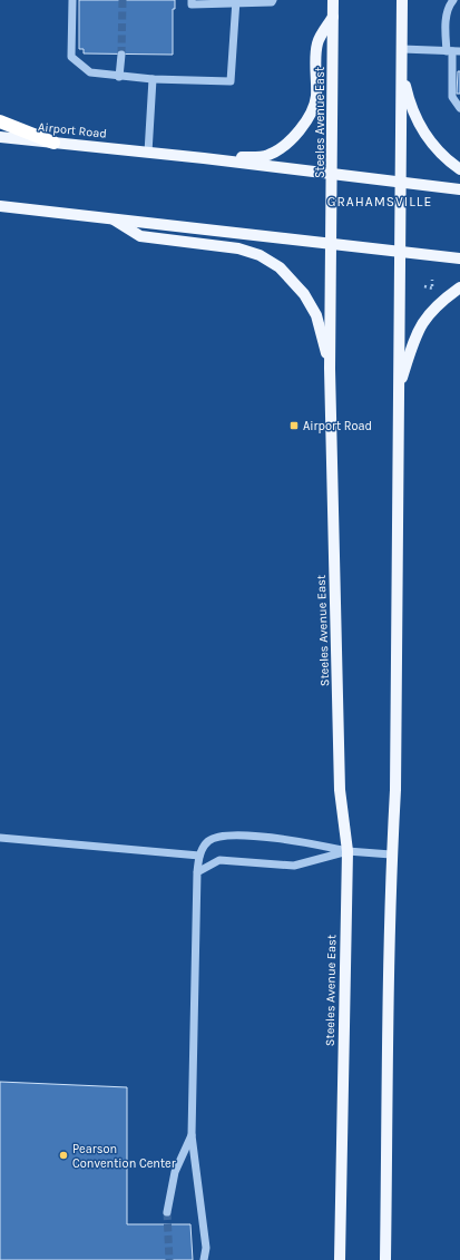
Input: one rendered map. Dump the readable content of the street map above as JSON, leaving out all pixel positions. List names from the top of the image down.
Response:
{
  "streets": {
    "main road": ["Steeles Avenue East", "Airport Road"]
  },
  "crossings": [
    ["Steeles Avenue East", "Airport Road"]
  ],
  "districts": ["GRAHAMSVILLE"],
  "places": {
    "transit": ["Airport Road"],
    "other": ["Pearson Convention Center"]
  }
}
